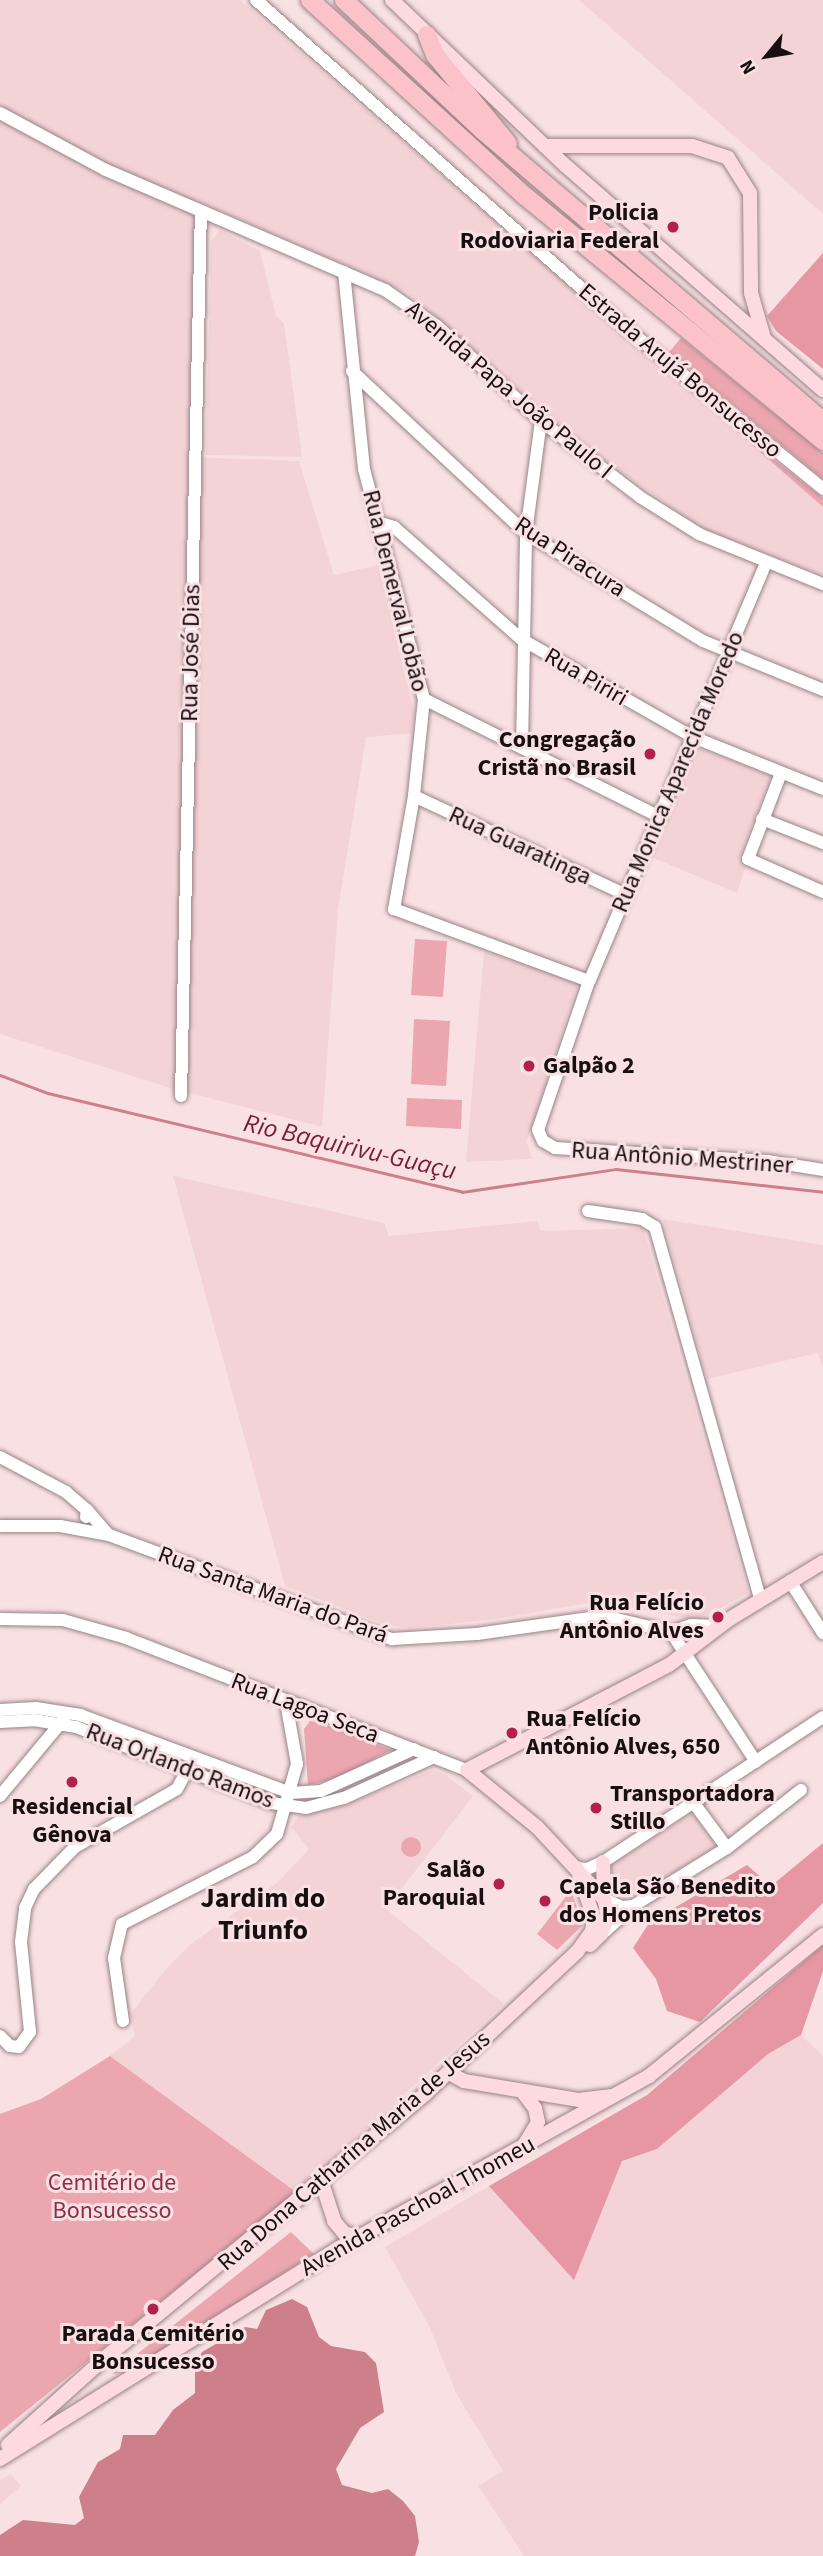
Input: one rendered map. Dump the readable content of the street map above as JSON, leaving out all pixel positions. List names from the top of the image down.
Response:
{
  "streets": {
    "main road": ["Rua Lagoa Seca", "Rua Dona Catharina Maria de Jesus", "Avenida Paschoal Thomeu"],
    "street": [
      "Estrada Arujá Bonsucesso",
      "Avenida Papa João Paulo I",
      "Rua Piracura",
      "Rua Demerval Lobão",
      "Rua José Dias",
      "Rua Piriri",
      "Rua Monica Aparecida Moredo",
      "Rua Guaratinga",
      "Rua Antônio Mestriner",
      "Rua Santa Maria do Pará",
      "Rua Orlando Ramos"
    ]
  },
  "crossings": [
    ["Avenida Papa João Paulo I", "Rua Demerval Lobão"],
    ["Avenida Papa João Paulo I", "Rua José Dias"],
    ["Avenida Papa João Paulo I", "Rua Monica Aparecida Moredo"],
    ["Rua Piracura", "Rua Demerval Lobão"],
    ["Rua Piracura", "Rua Monica Aparecida Moredo"],
    ["Rua Demerval Lobão", "Rua Piriri"],
    ["Rua Demerval Lobão", "Rua Monica Aparecida Moredo"],
    ["Rua Demerval Lobão", "Rua Guaratinga"],
    ["Rua Piriri", "Rua Monica Aparecida Moredo"],
    ["Rua Monica Aparecida Moredo", "Rua Guaratinga"],
    ["Rua Monica Aparecida Moredo", "Rua Antônio Mestriner"],
    ["Rua Lagoa Seca", "Rua Orlando Ramos"],
    ["Rua Lagoa Seca", "Rua Dona Catharina Maria de Jesus"]
  ],
  "districts": ["Jardim do Triunfo"],
  "water": ["Rio Baquirivu-Guaçu"],
  "parks": ["Cemitério de Bonsucesso"],
  "places": [
    "Policia Rodoviaria Federal",
    "Congregação Cristã no Brasil",
    "Galpão 2",
    "Rua Felício Antônio Alves",
    "Rua Felício Antônio Alves, 650",
    "Residencial Gênova",
    "Transportadora Stillo",
    "Salão Paroquial",
    "Capela São Benedito dos Homens Pretos",
    "Parada Cemitério Bonsucesso"
  ],
  "north": "bottom left"
}
